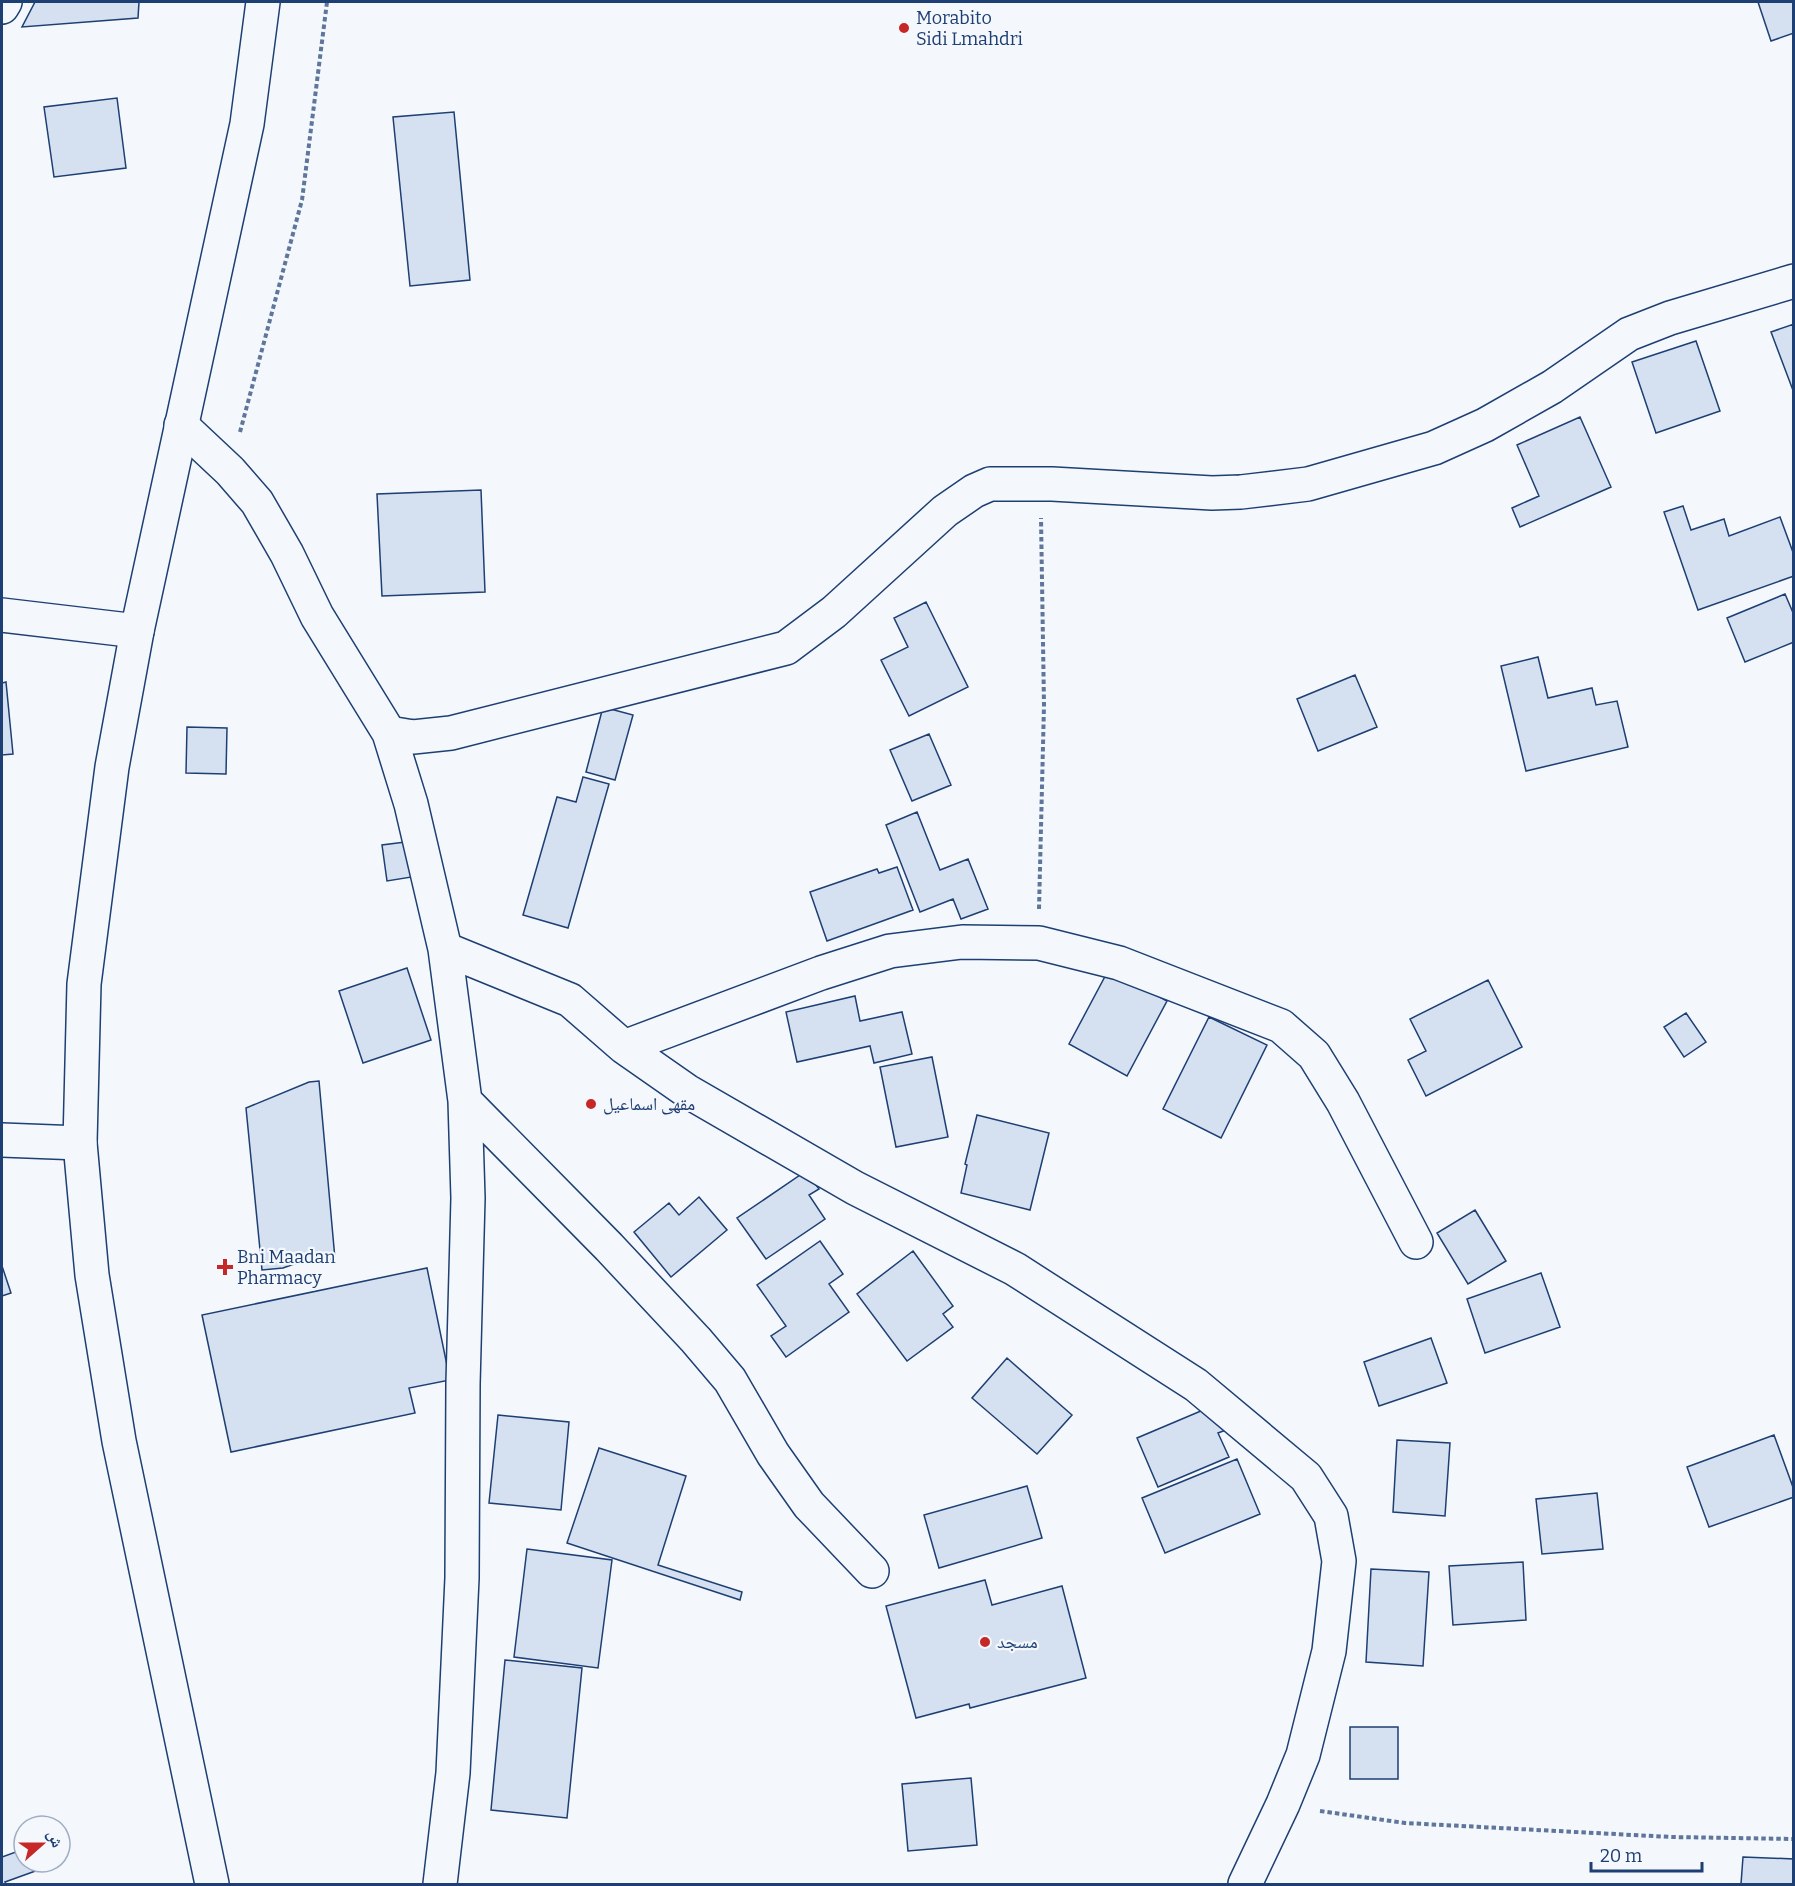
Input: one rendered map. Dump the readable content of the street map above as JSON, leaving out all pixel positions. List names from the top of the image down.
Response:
{
  "places": {
    "other": ["Morabito Sidi Lmahdri", "مقهى اسماعيل", "مسجد"],
    "health": ["Bni Maadan Pharmacy"]
  },
  "scale_bar": "20 m",
  "north": "right"
}
